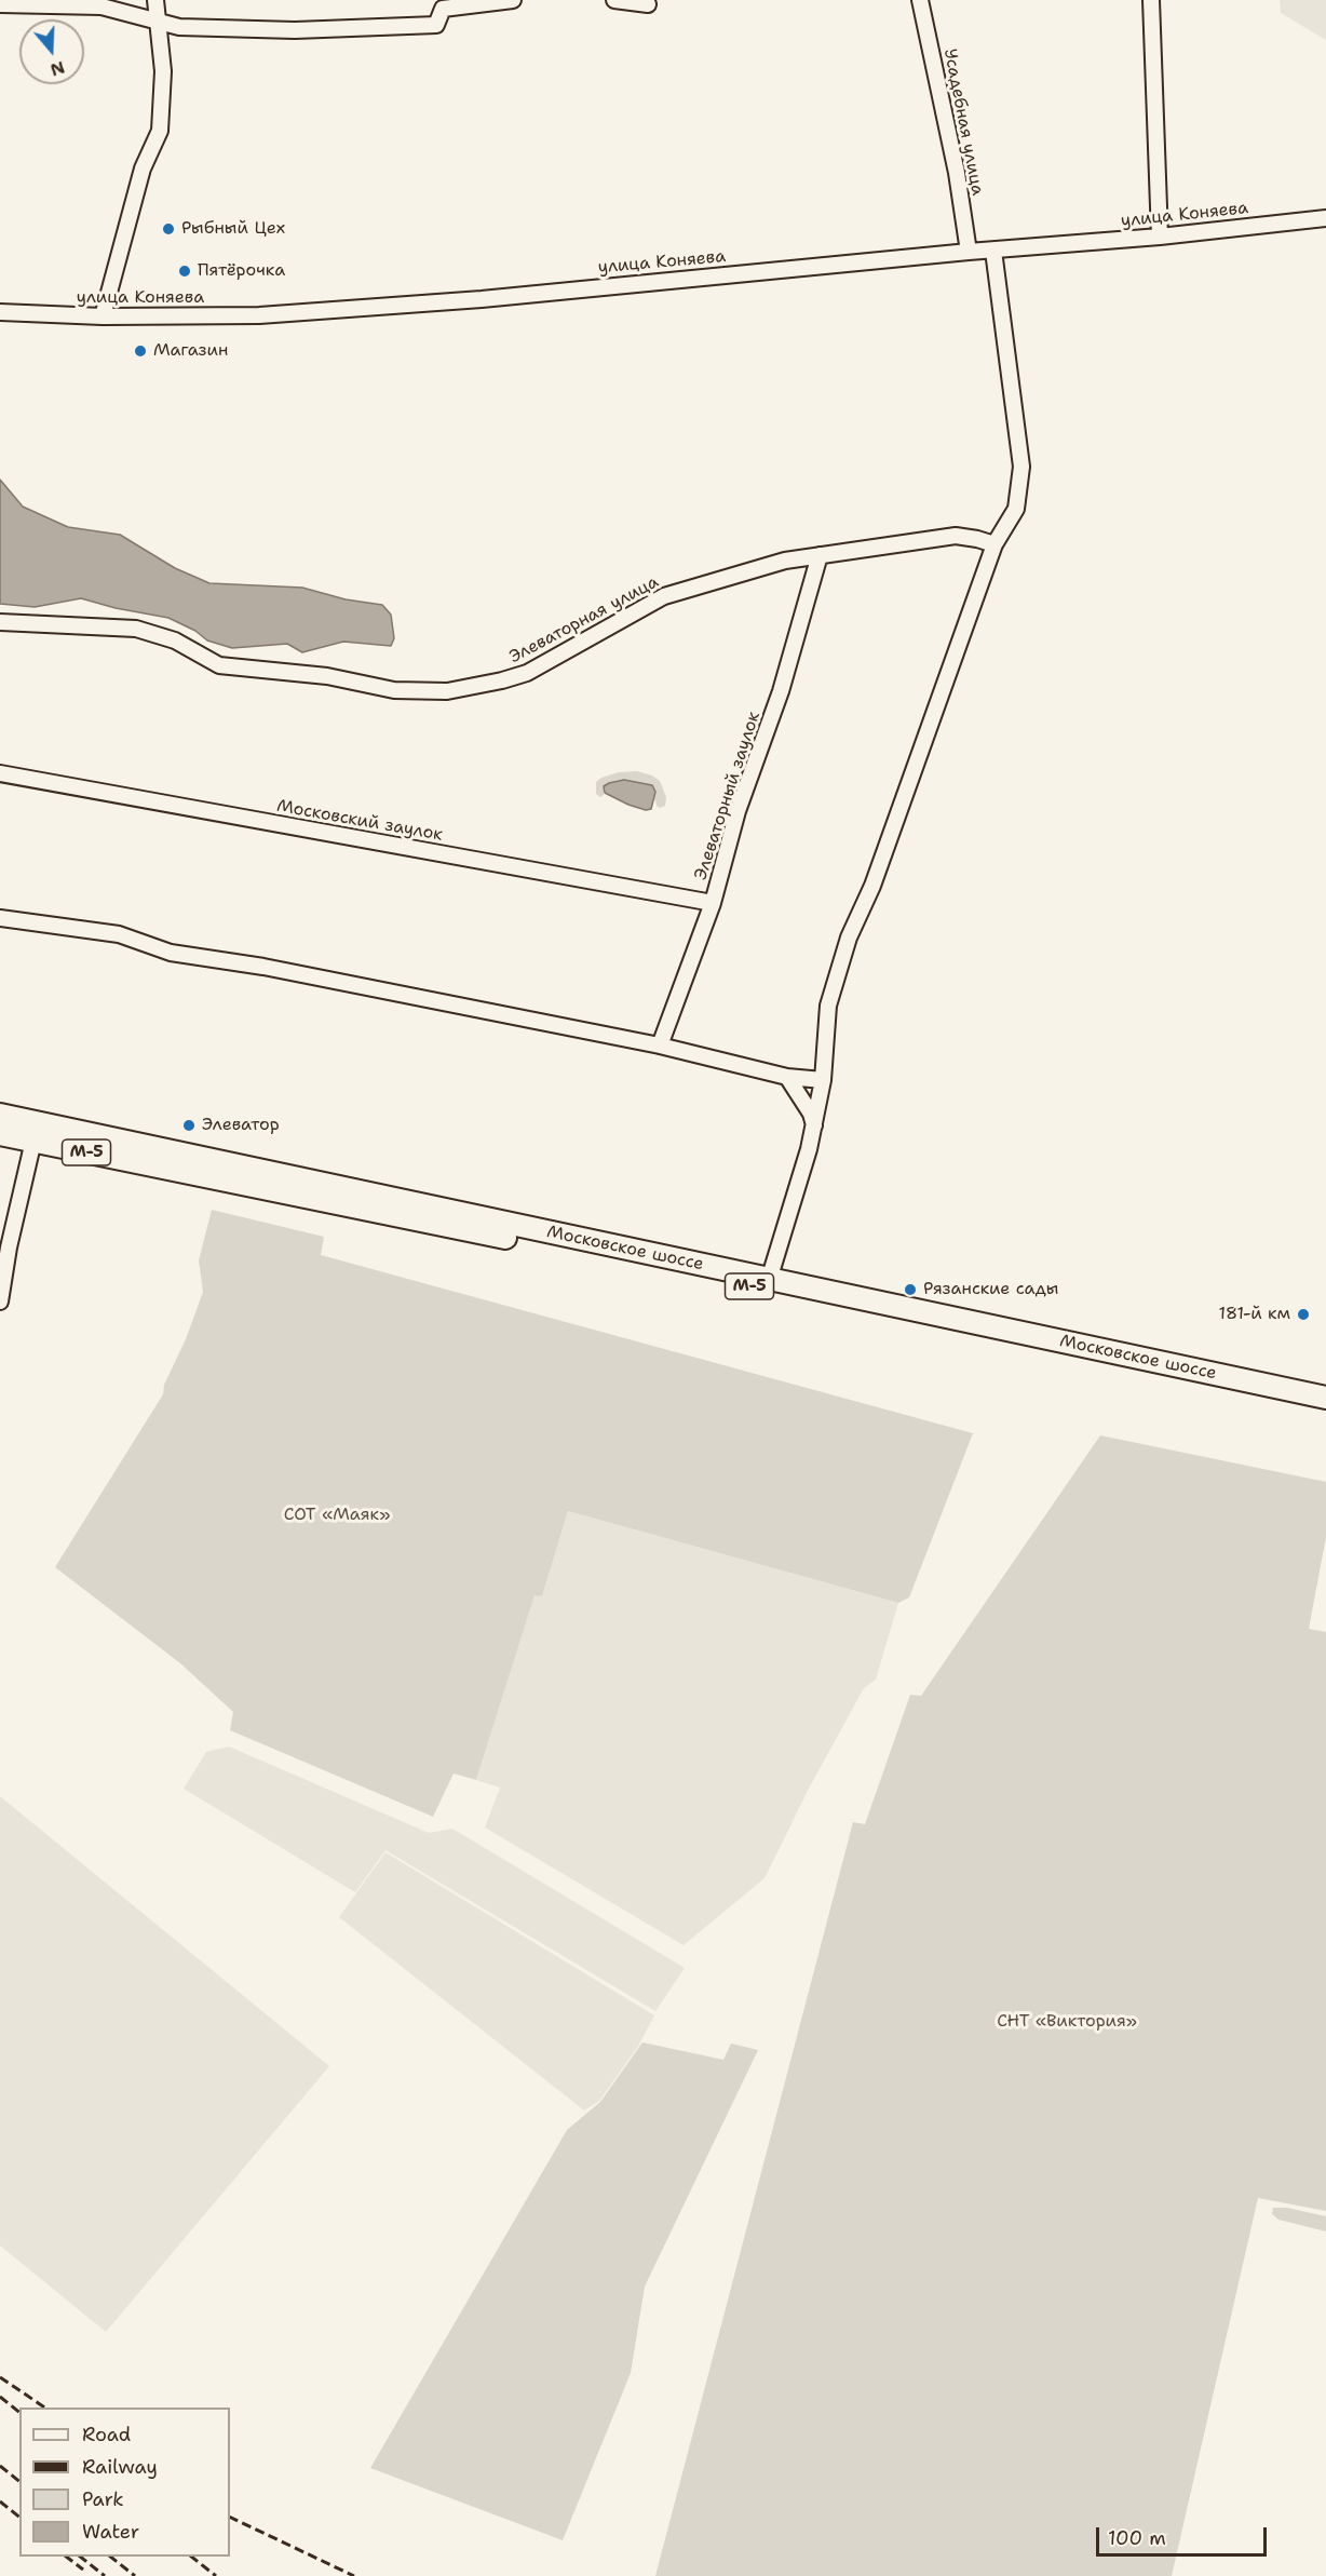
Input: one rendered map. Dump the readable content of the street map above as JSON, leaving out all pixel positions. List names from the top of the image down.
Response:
{
  "streets": {
    "highway": ["М-5", "Московское шоссе"],
    "street": [
      "Усадебная улица",
      "улица Коняева",
      "Элеваторная улица",
      "Элеваторный заулок",
      "Московский заулок"
    ]
  },
  "crossings": [
    ["Усадебная улица", "улица Коняева"],
    ["Элеваторная улица", "Элеваторный заулок"],
    ["Элеваторный заулок", "Московский заулок"]
  ],
  "parks": ["СОТ «Маяк»", "СНТ «Виктория»"],
  "places": [
    "Рыбный Цех",
    "Пятёрочка",
    "Магазин",
    "Элеватор",
    "Рязанские сады",
    "181-й км"
  ],
  "legend": [
    "Road",
    "Railway",
    "Park",
    "Water"
  ],
  "scale_bar": "100 m",
  "north": "bottom"
}
